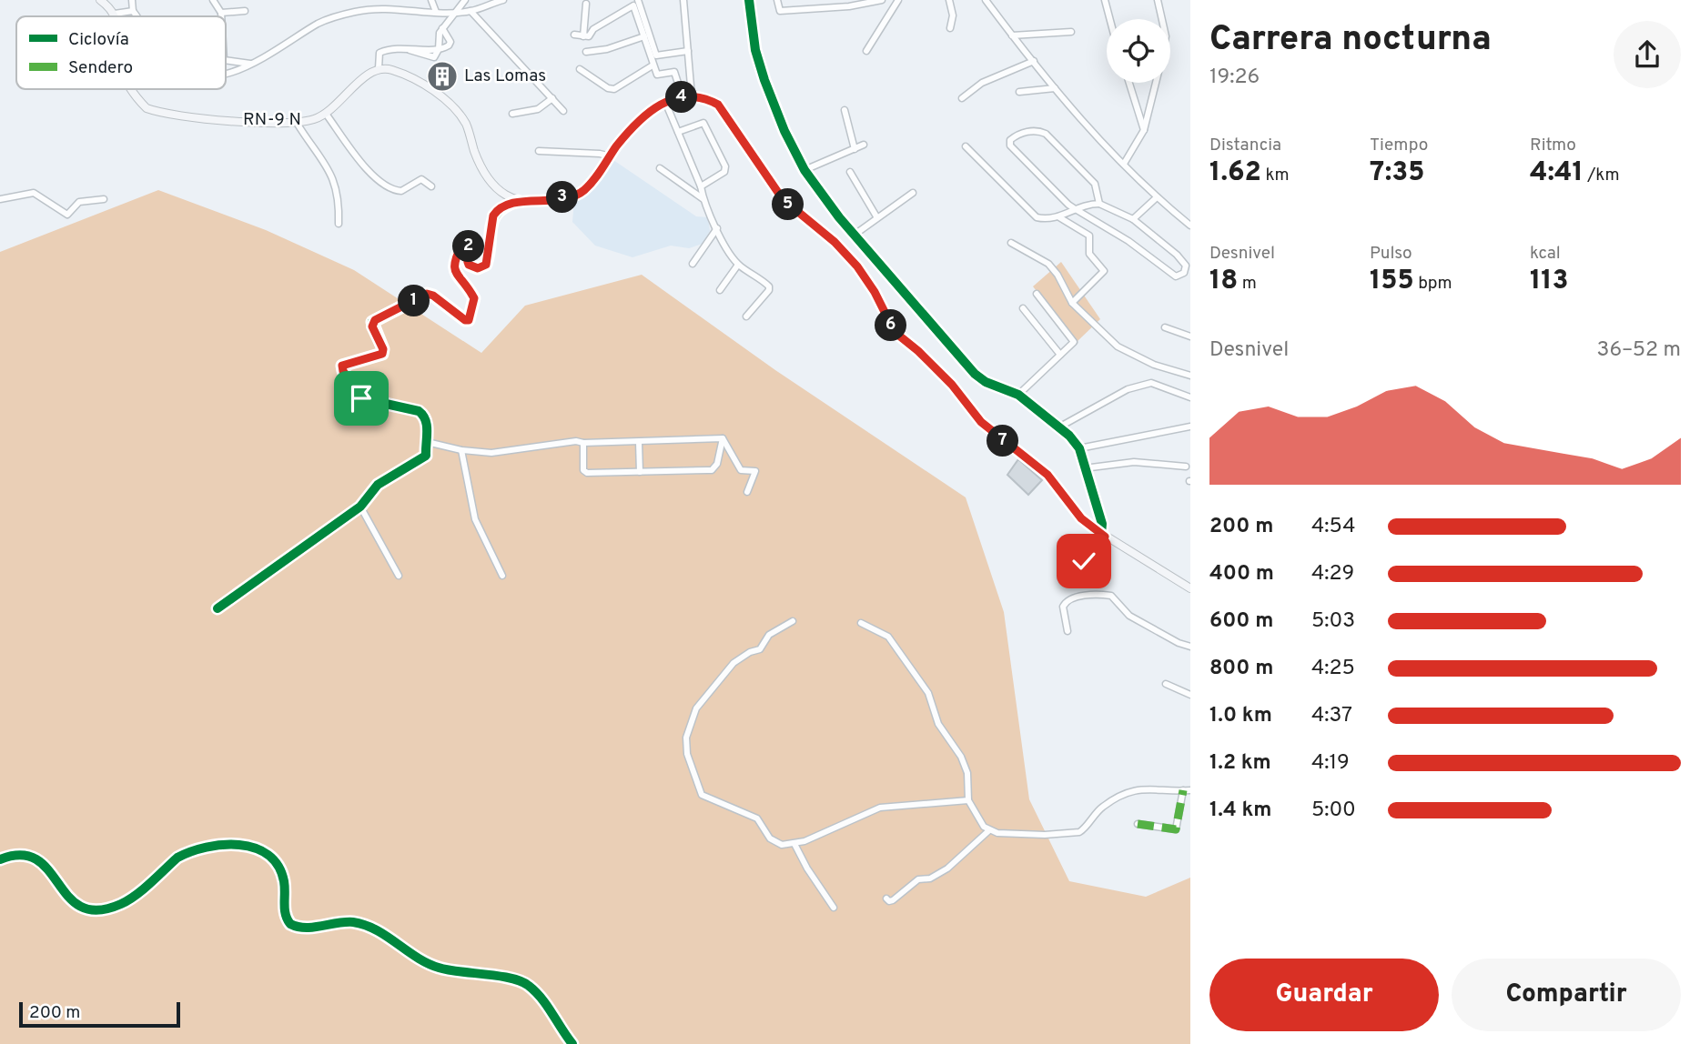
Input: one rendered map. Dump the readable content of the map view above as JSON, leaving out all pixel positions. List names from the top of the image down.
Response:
{
  "streets": {
    "main road": ["RN-9 N"]
  },
  "places": {
    "building": ["Las Lomas"]
  },
  "legend": ["Ciclovía", "Sendero"],
  "scale_bar": "200 m",
  "page": {
    "heading": ["Carrera nocturna", "19:26"],
    "pins": [
      "4",
      "3",
      "5",
      "2",
      "1",
      "6",
      "7"
    ],
    "stats": [
      ["Distancia", "1.62 km"],
      ["Tiempo", "7:35"],
      ["Ritmo", "4:41 /km"],
      ["Desnivel", "18 m"],
      ["Pulso", "155 bpm"],
      ["kcal", "113"]
    ],
    "chart": ["Desnivel", "36–52 m"],
    "list": [
      {
        "name": "200 m",
        "note": "4:54"
      },
      {
        "name": "400 m",
        "note": "4:29"
      },
      {
        "name": "600 m",
        "note": "5:03"
      },
      {
        "name": "800 m",
        "note": "4:25"
      },
      {
        "name": "1.0 km",
        "note": "4:37"
      },
      {
        "name": "1.2 km",
        "note": "4:19"
      },
      {
        "name": "1.4 km",
        "note": "5:00"
      }
    ],
    "buttons": ["Guardar", "Compartir"],
    "scale": "200 m"
  }
}
